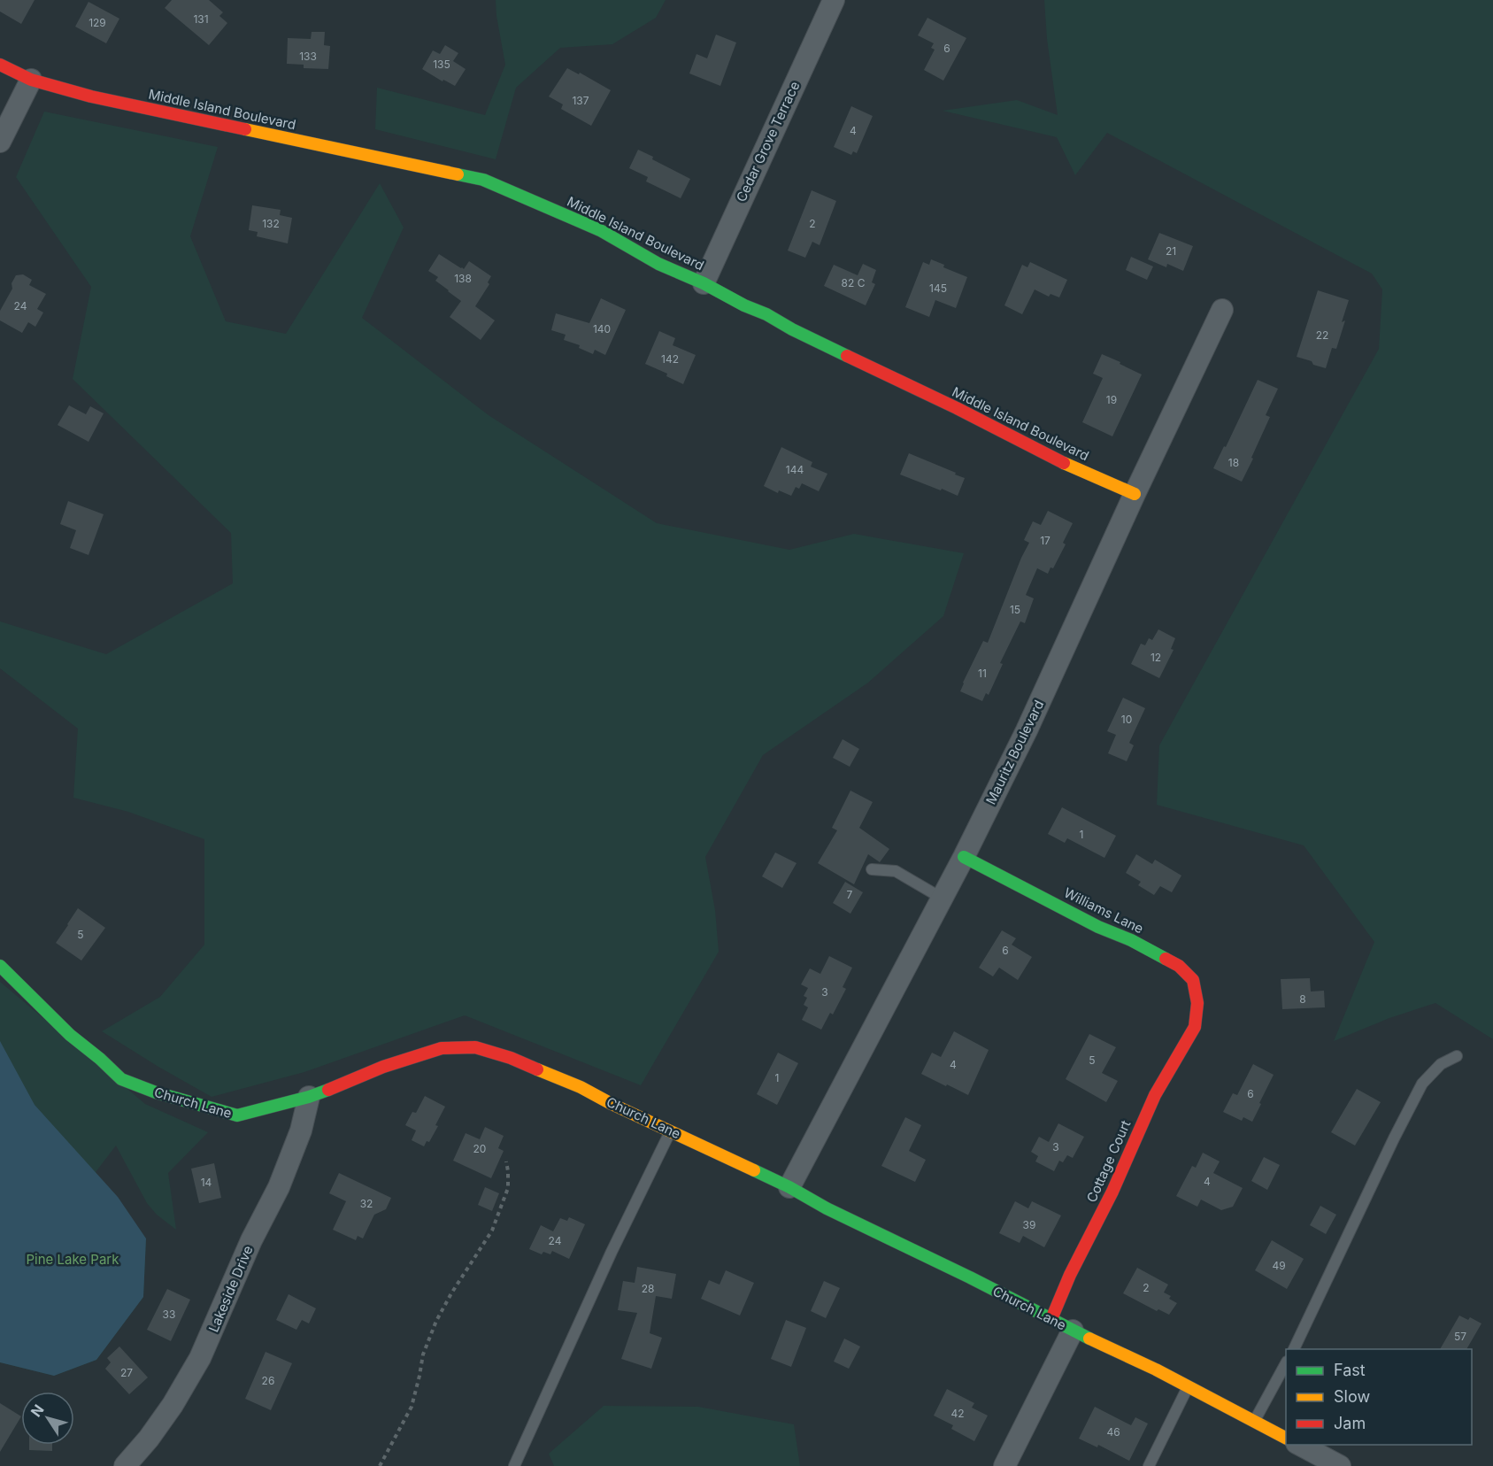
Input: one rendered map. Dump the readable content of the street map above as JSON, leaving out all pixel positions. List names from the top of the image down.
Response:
{
  "streets": {
    "street": [
      "Middle Island Boulevard",
      "Cedar Grove Terrace",
      "Mauritz Boulevard",
      "Williams Lane",
      "Church Lane",
      "Cottage Court",
      "Lakeside Drive"
    ]
  },
  "crossings": [
    ["Middle Island Boulevard", "Cedar Grove Terrace"],
    ["Middle Island Boulevard", "Mauritz Boulevard"],
    ["Mauritz Boulevard", "Williams Lane"],
    ["Mauritz Boulevard", "Church Lane"],
    ["Williams Lane", "Cottage Court"],
    ["Church Lane", "Cottage Court"],
    ["Church Lane", "Lakeside Drive"]
  ],
  "parks": ["Pine Lake Park"],
  "house_numbers": [
    "131",
    "129",
    "6",
    "133",
    "135",
    "137",
    "4",
    "132",
    "2",
    "21",
    "138",
    "82 C",
    "145",
    "24",
    "140",
    "22",
    "142",
    "19",
    "18",
    "144",
    "17",
    "15",
    "12",
    "11",
    "10",
    "1",
    "7",
    "5",
    "6",
    "3",
    "8",
    "5",
    "4",
    "1",
    "6",
    "3",
    "20",
    "4",
    "14",
    "32",
    "39",
    "24",
    "49",
    "2",
    "28",
    "33",
    "57",
    "27",
    "26",
    "42",
    "46"
  ],
  "legend": ["Fast", "Slow", "Jam"],
  "north": "top left"
}
